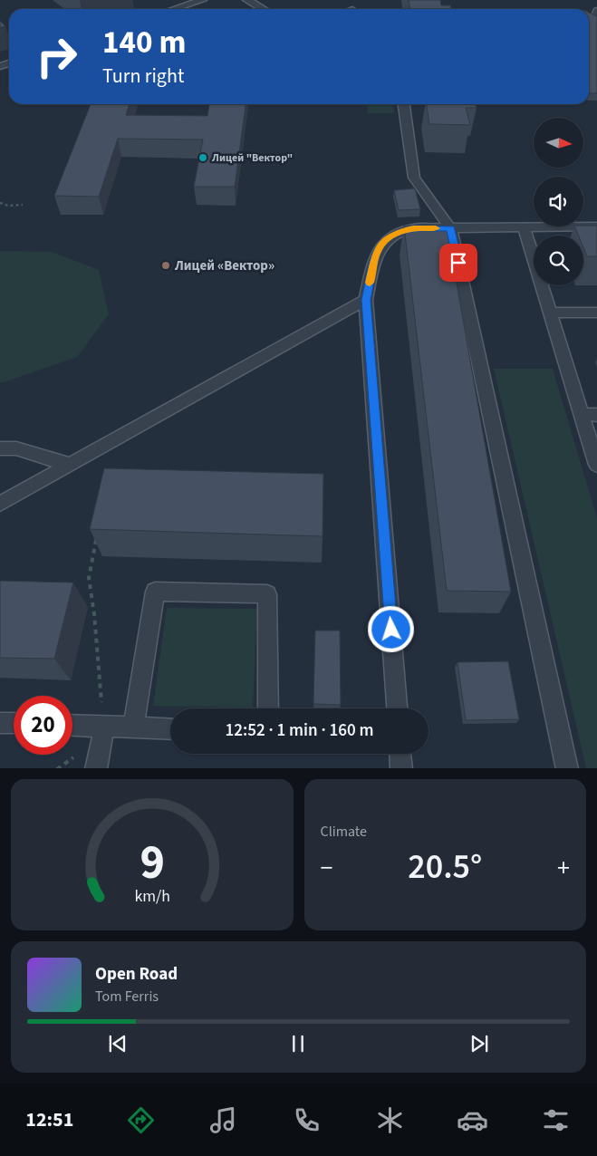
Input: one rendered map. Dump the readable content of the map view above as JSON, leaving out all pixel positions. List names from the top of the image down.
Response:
{
  "places": ["Лицей \"Вектор\"", "Лицей «Вектор»"],
  "north": "right",
  "page": {
    "turn": ["140 m", "Turn right"],
    "limit": "20",
    "trip": "12:52 · 1 min · 160 m",
    "tile": "Climate",
    "heat": ["−", "20.5°", "+"],
    "song": ["Open Road", "Tom Ferris"],
    "tabs": "12:51",
    "gauge": ["9", "km/h"]
  }
}
